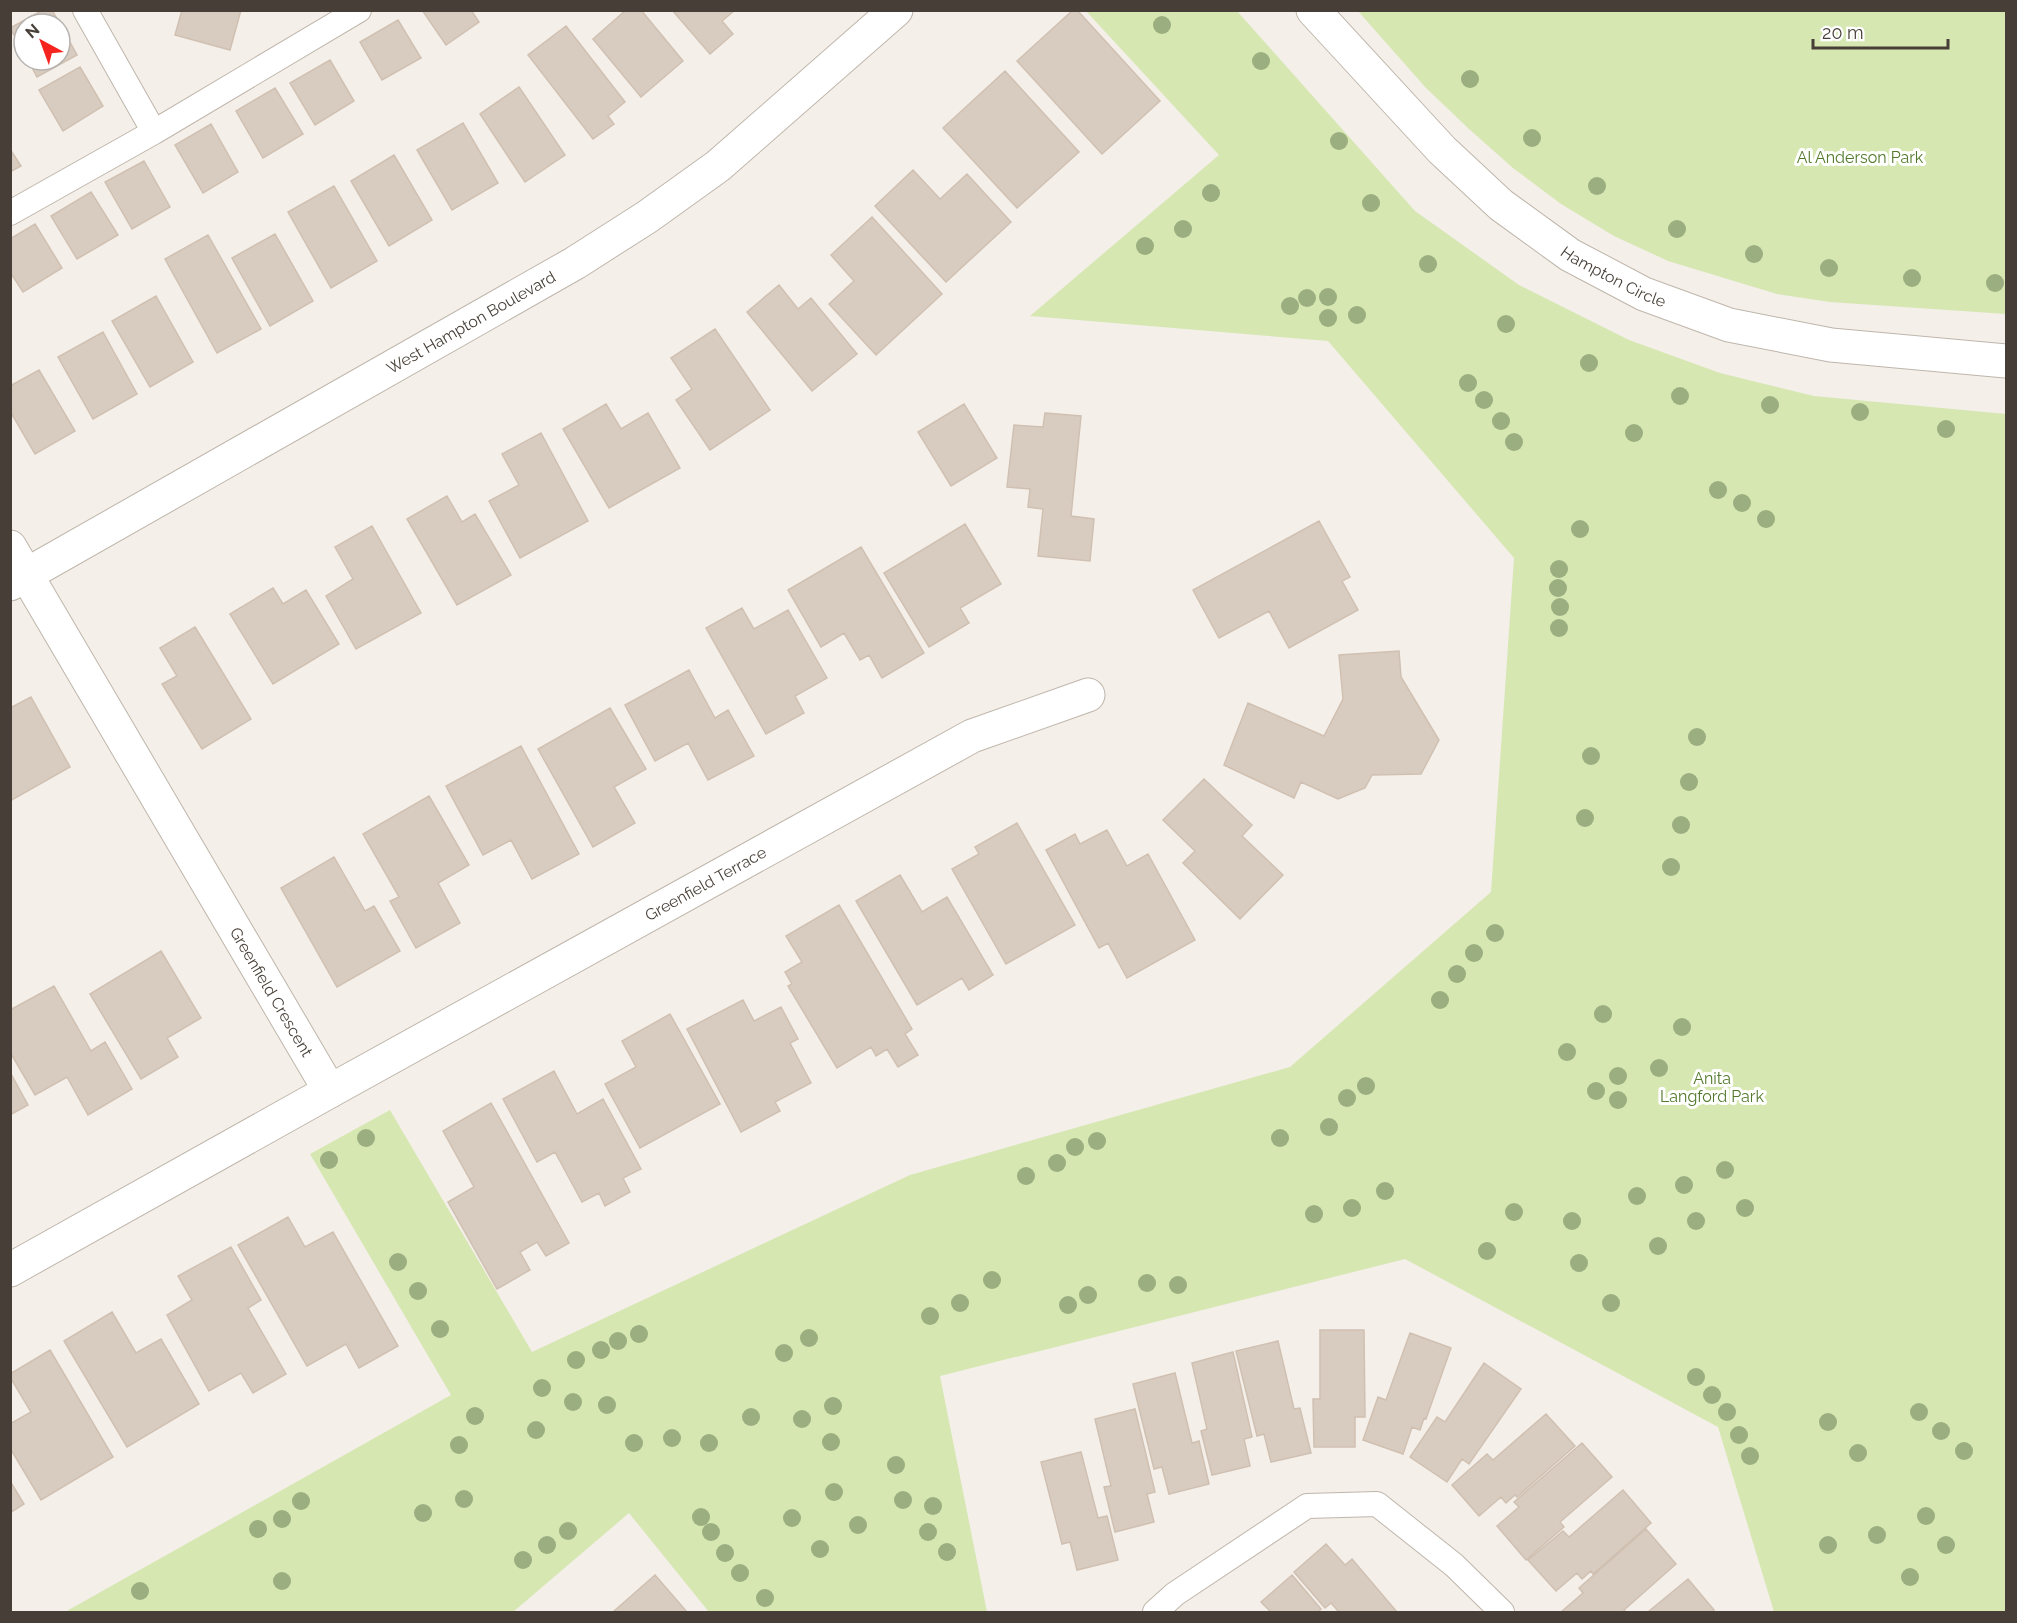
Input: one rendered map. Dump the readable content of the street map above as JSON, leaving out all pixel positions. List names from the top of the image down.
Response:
{
  "streets": {
    "street": [
      "Hampton Circle",
      "West Hampton Boulevard",
      "Greenfield Terrace",
      "Greenfield Crescent"
    ]
  },
  "crossings": [
    ["West Hampton Boulevard", "Greenfield Crescent"],
    ["Greenfield Terrace", "Greenfield Crescent"]
  ],
  "parks": ["Al Anderson Park", "Anita Langford Park"],
  "scale_bar": "20 m",
  "north": "top left"
}
